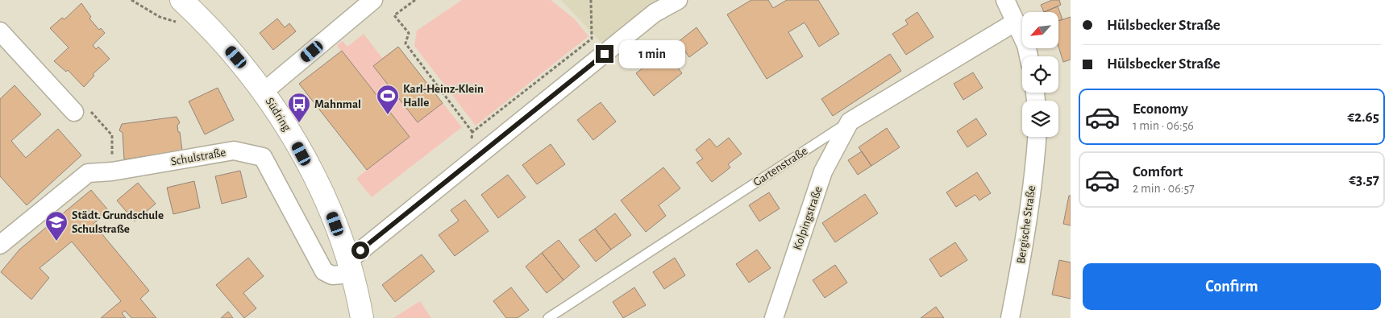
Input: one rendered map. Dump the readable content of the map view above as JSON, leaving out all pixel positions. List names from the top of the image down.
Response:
{
  "streets": {
    "street": [
      "Südring",
      "Schulstraße",
      "Gartenstraße",
      "Kolpingstraße",
      "Bergische Straße"
    ]
  },
  "crossings": [
    ["Südring", "Schulstraße"],
    ["Gartenstraße", "Kolpingstraße"]
  ],
  "places": {
    "sports": ["Karl-Heinz-Klein Halle"],
    "bus stop": ["Mahnmal"],
    "school or university": ["Städt. Grundschule Schulstraße"]
  },
  "north": "bottom left",
  "page": {
    "banner": ["Hülsbecker Straße", "Hülsbecker Straße"],
    "bubble": "1 min",
    "list": [
      {
        "name": "Economy",
        "note": "1 min · 06:56",
        "value": "€2.65"
      },
      {
        "name": "Comfort",
        "note": "2 min · 06:57",
        "value": "€3.57"
      }
    ],
    "buttons": "Confirm"
  }
}
